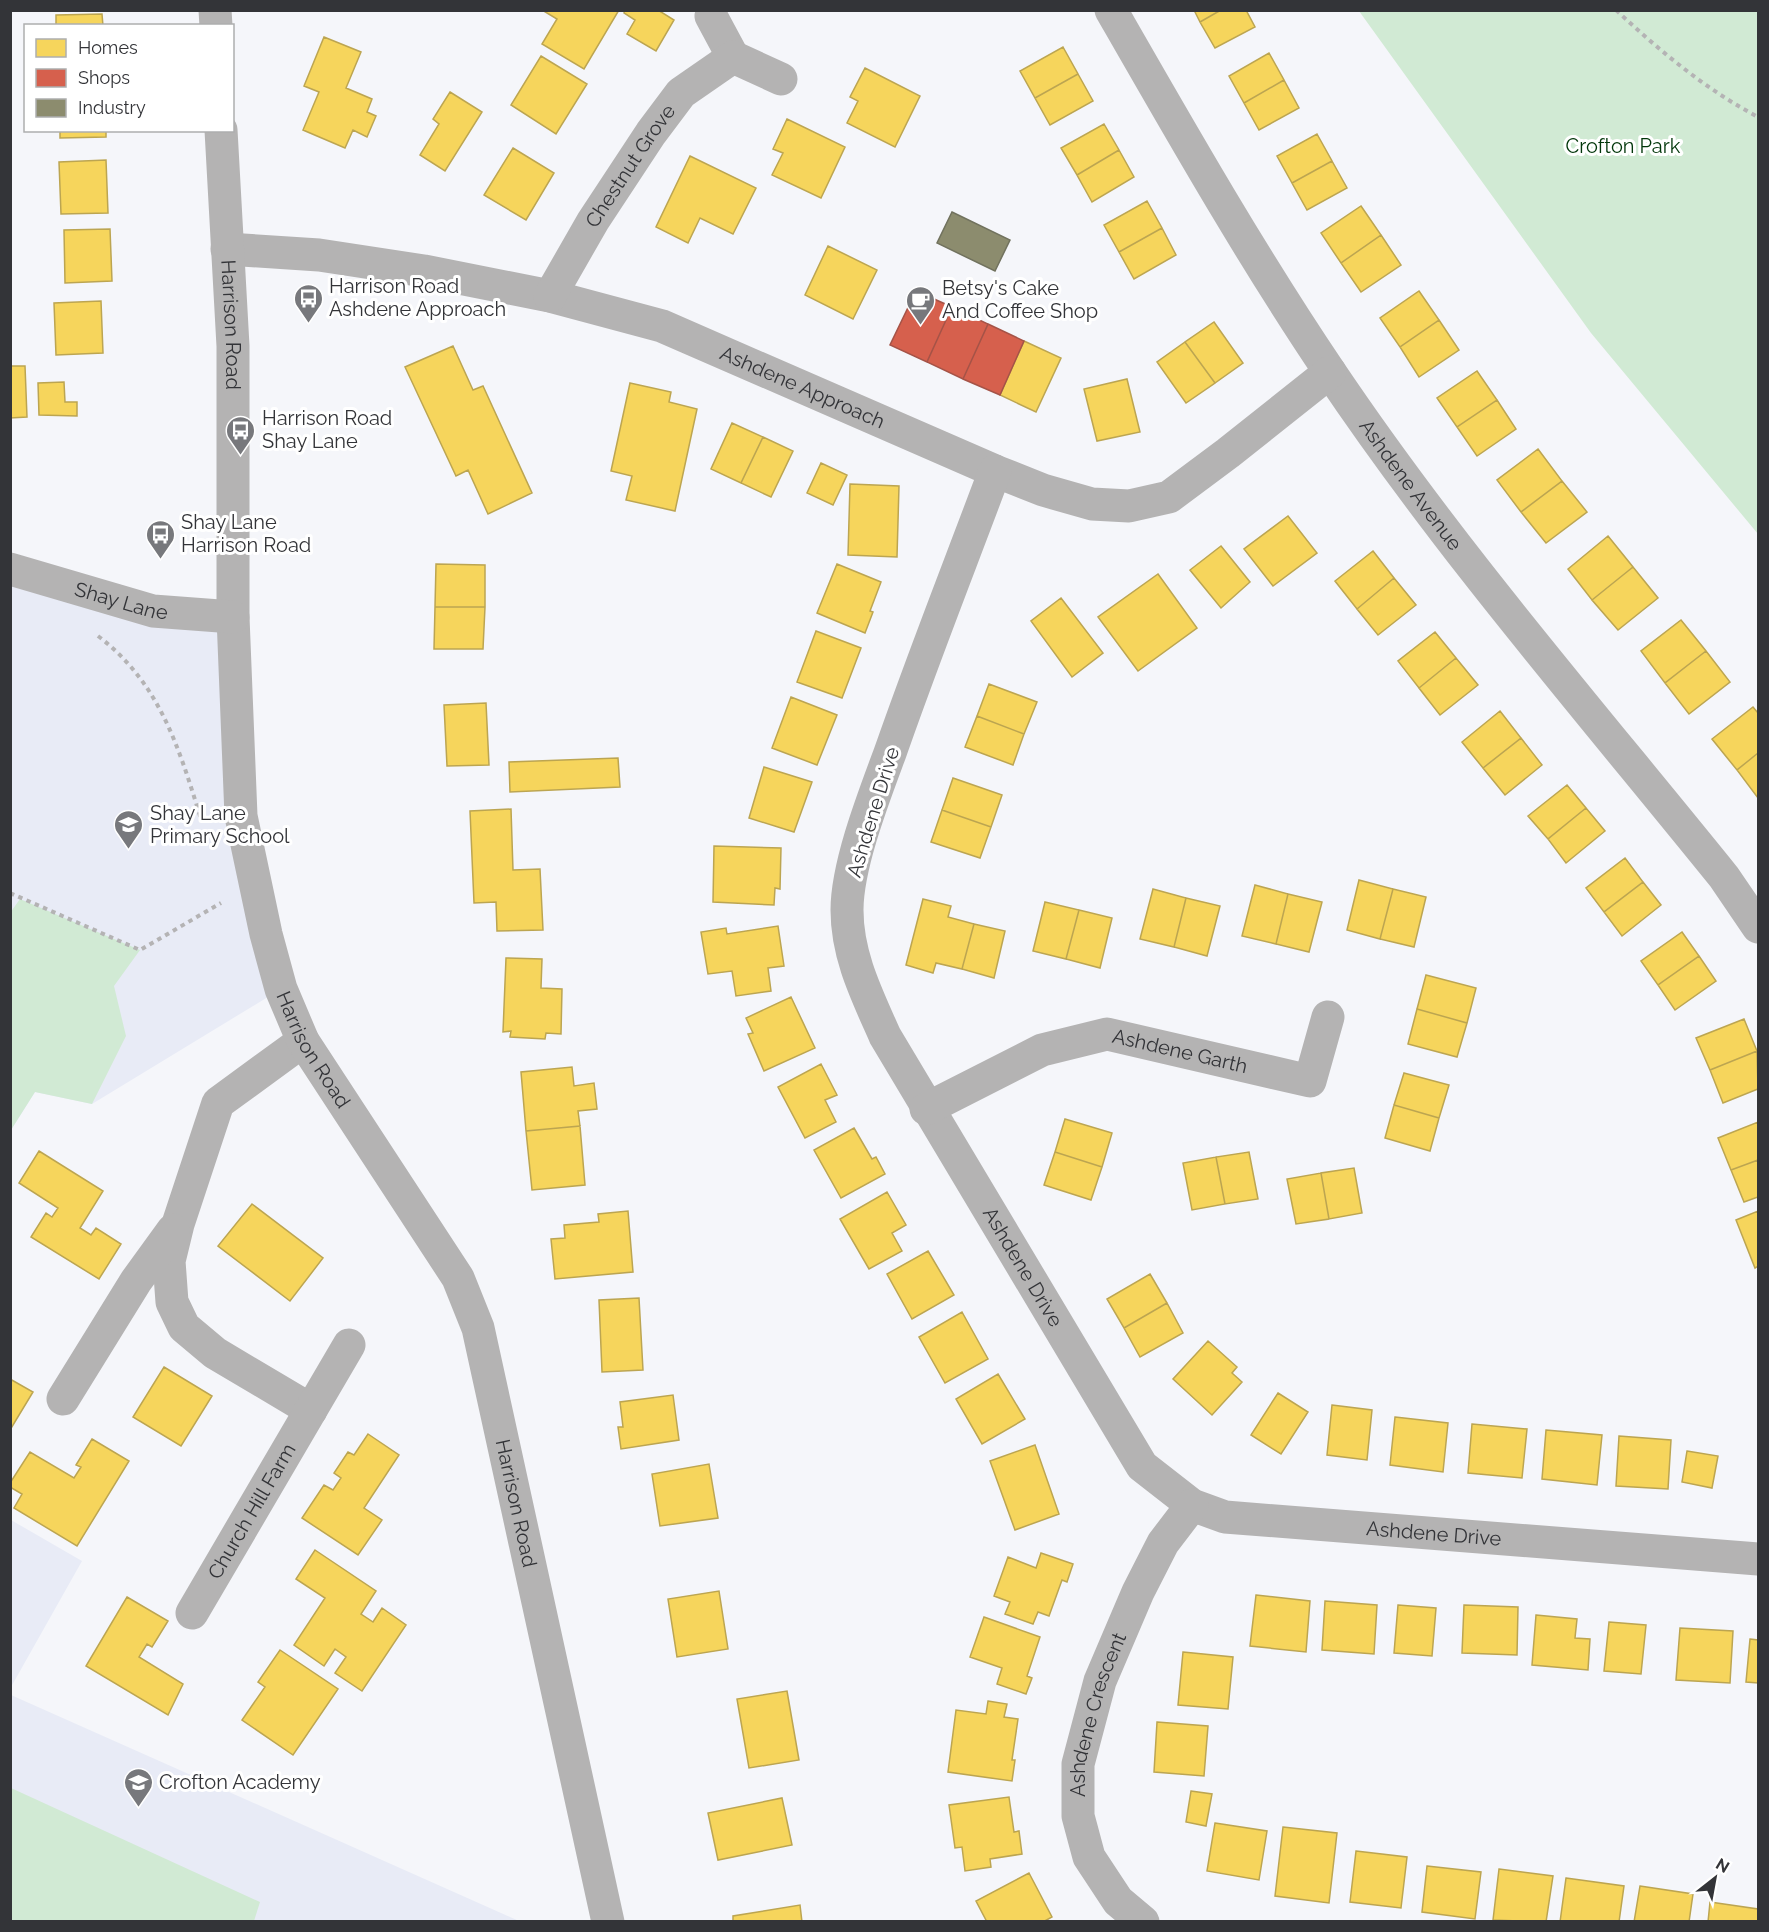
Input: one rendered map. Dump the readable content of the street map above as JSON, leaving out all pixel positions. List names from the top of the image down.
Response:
{
  "streets": {
    "street": [
      "Chestnut Grove",
      "Harrison Road",
      "Ashdene Approach",
      "Ashdene Avenue",
      "Shay Lane",
      "Ashdene Drive",
      "Ashdene Garth",
      "Church Hill Farm",
      "Ashdene Crescent"
    ]
  },
  "crossings": [
    ["Chestnut Grove", "Ashdene Approach"],
    ["Harrison Road", "Ashdene Approach"],
    ["Harrison Road", "Shay Lane"],
    ["Ashdene Approach", "Ashdene Avenue"],
    ["Ashdene Approach", "Ashdene Drive"],
    ["Ashdene Drive", "Ashdene Garth"],
    ["Ashdene Drive", "Ashdene Crescent"]
  ],
  "parks": ["Crofton Park"],
  "places": {
    "bus stop": ["Harrison Road Ashdene Approach", "Harrison Road Shay Lane", "Shay Lane Harrison Road"],
    "cafe": ["Betsy's Cake And Coffee Shop"],
    "school or university": ["Shay Lane Primary School", "Crofton Academy"]
  },
  "legend": ["Homes", "Shops", "Industry"],
  "north": "top right"
}
